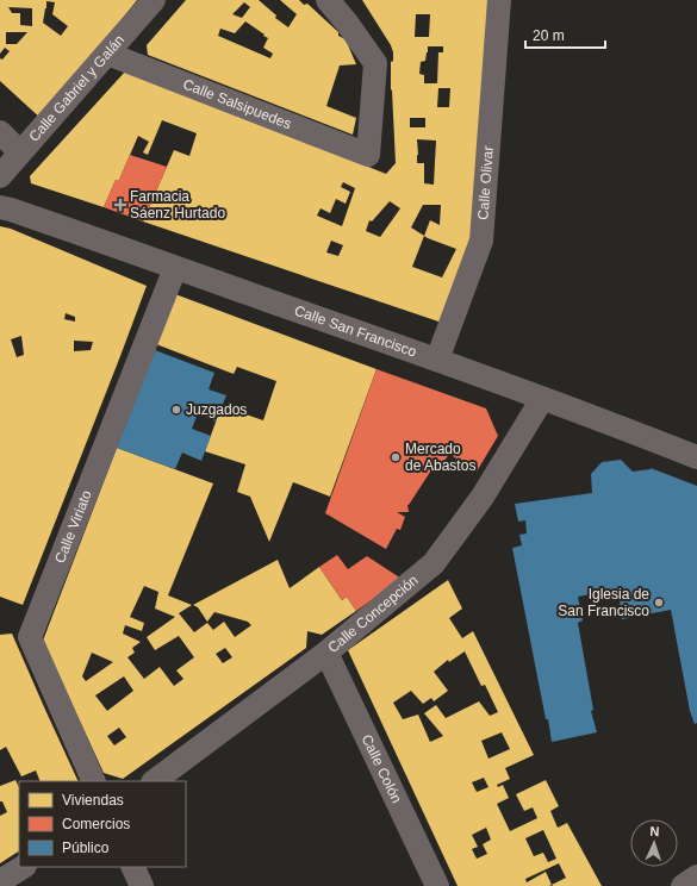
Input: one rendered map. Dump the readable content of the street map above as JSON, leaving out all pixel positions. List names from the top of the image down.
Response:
{
  "streets": {
    "street": [
      "Calle Gabriel y Galán",
      "Calle Salsipuedes",
      "Calle Olivar",
      "Calle San Francisco",
      "Calle Viriato",
      "Calle Concepción",
      "Calle Colón"
    ]
  },
  "crossings": [
    ["Calle Gabriel y Galán", "Calle Salsipuedes"],
    ["Calle Olivar", "Calle San Francisco"],
    ["Calle San Francisco", "Calle Viriato"],
    ["Calle San Francisco", "Calle Concepción"],
    ["Calle Concepción", "Calle Colón"]
  ],
  "places": {
    "health": ["Farmacia Sáenz Hurtado"],
    "other": ["Juzgados", "Mercado de Abastos", "Iglesia de San Francisco"]
  },
  "legend": ["Viviendas", "Comercios", "Público"],
  "scale_bar": "20 m",
  "north": "top"
}
